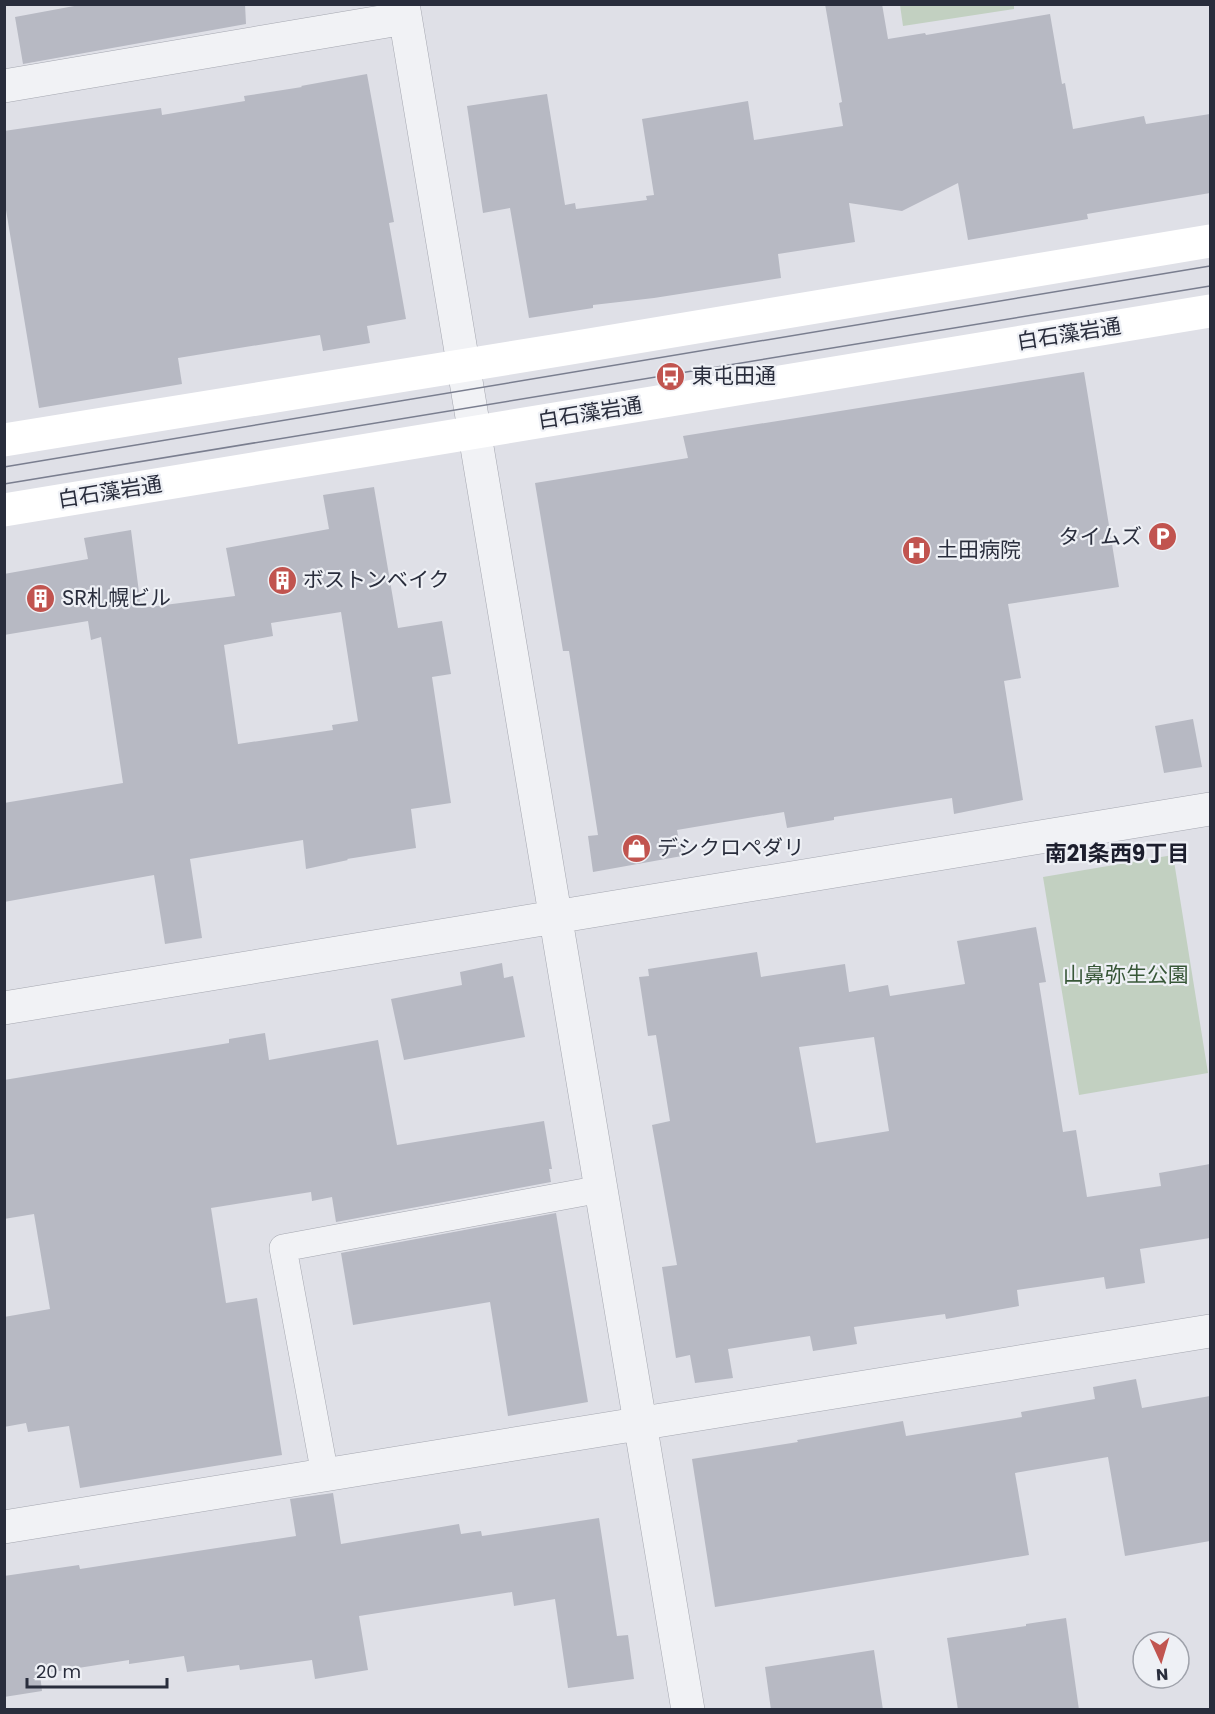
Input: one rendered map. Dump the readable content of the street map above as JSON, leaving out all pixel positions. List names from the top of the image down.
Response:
{
  "streets": {
    "main road": ["白石藻岩通"]
  },
  "districts": ["南21条西9丁目"],
  "parks": ["山鼻弥生公園"],
  "places": {
    "bus stop": ["東屯田通"],
    "parking": ["タイムズ"],
    "hospital": ["土田病院"],
    "building": ["ボストンベイク", "SR札幌ビル"],
    "shop": ["デシクロペダリ"]
  },
  "scale_bar": "20 m",
  "north": "bottom"
}
